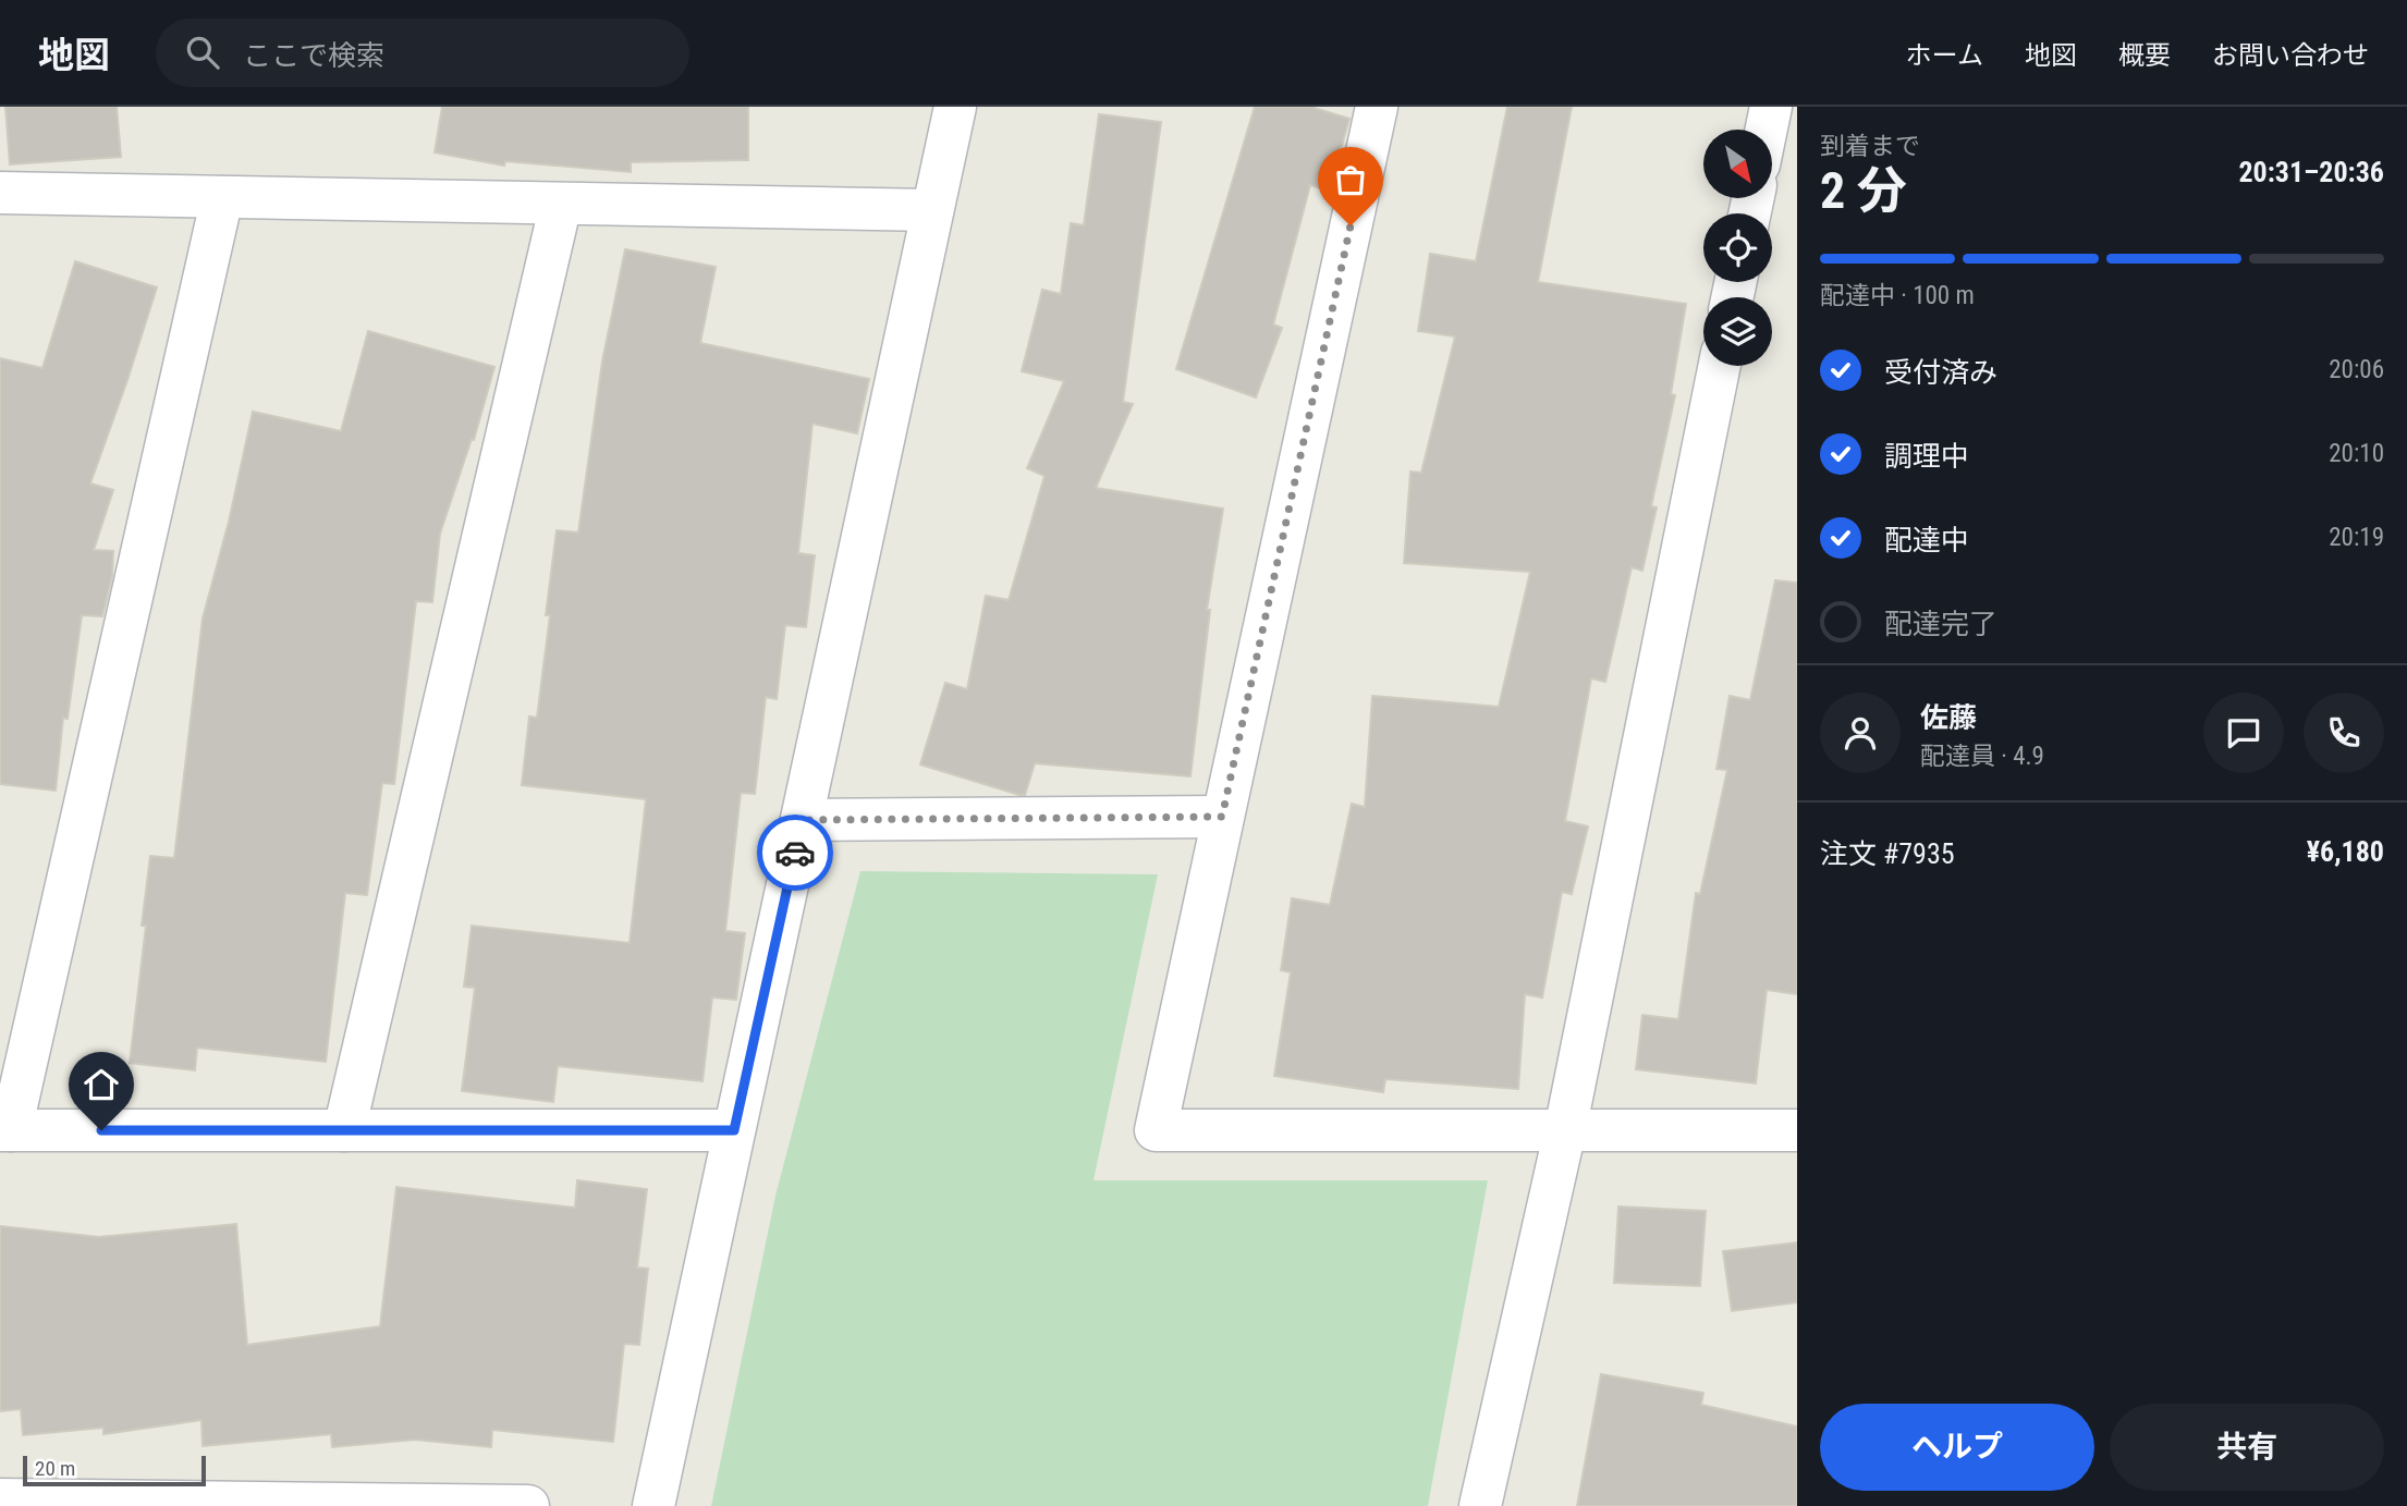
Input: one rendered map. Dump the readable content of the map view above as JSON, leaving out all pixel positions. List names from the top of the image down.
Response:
{
  "scale_bar": "20 m",
  "north": "bottom right",
  "page": {
    "header": "地図",
    "search": "ここで検索",
    "nav": [
      "ホーム",
      "地図",
      "概要",
      "お問い合わせ"
    ],
    "heading": ["2 分", "到着まで", "20:31–20:36"],
    "panel": [
      "佐藤",
      "配達員 · 4.9",
      "注文 #7935",
      "¥6,180"
    ],
    "bar": "配達中 · 100 m",
    "list": [
      ["受付済み", "20:06"],
      ["調理中", "20:10"],
      ["配達中", "20:19"],
      "配達完了"
    ],
    "buttons": ["ヘルプ", "共有"],
    "scale": "20 m"
  }
}
